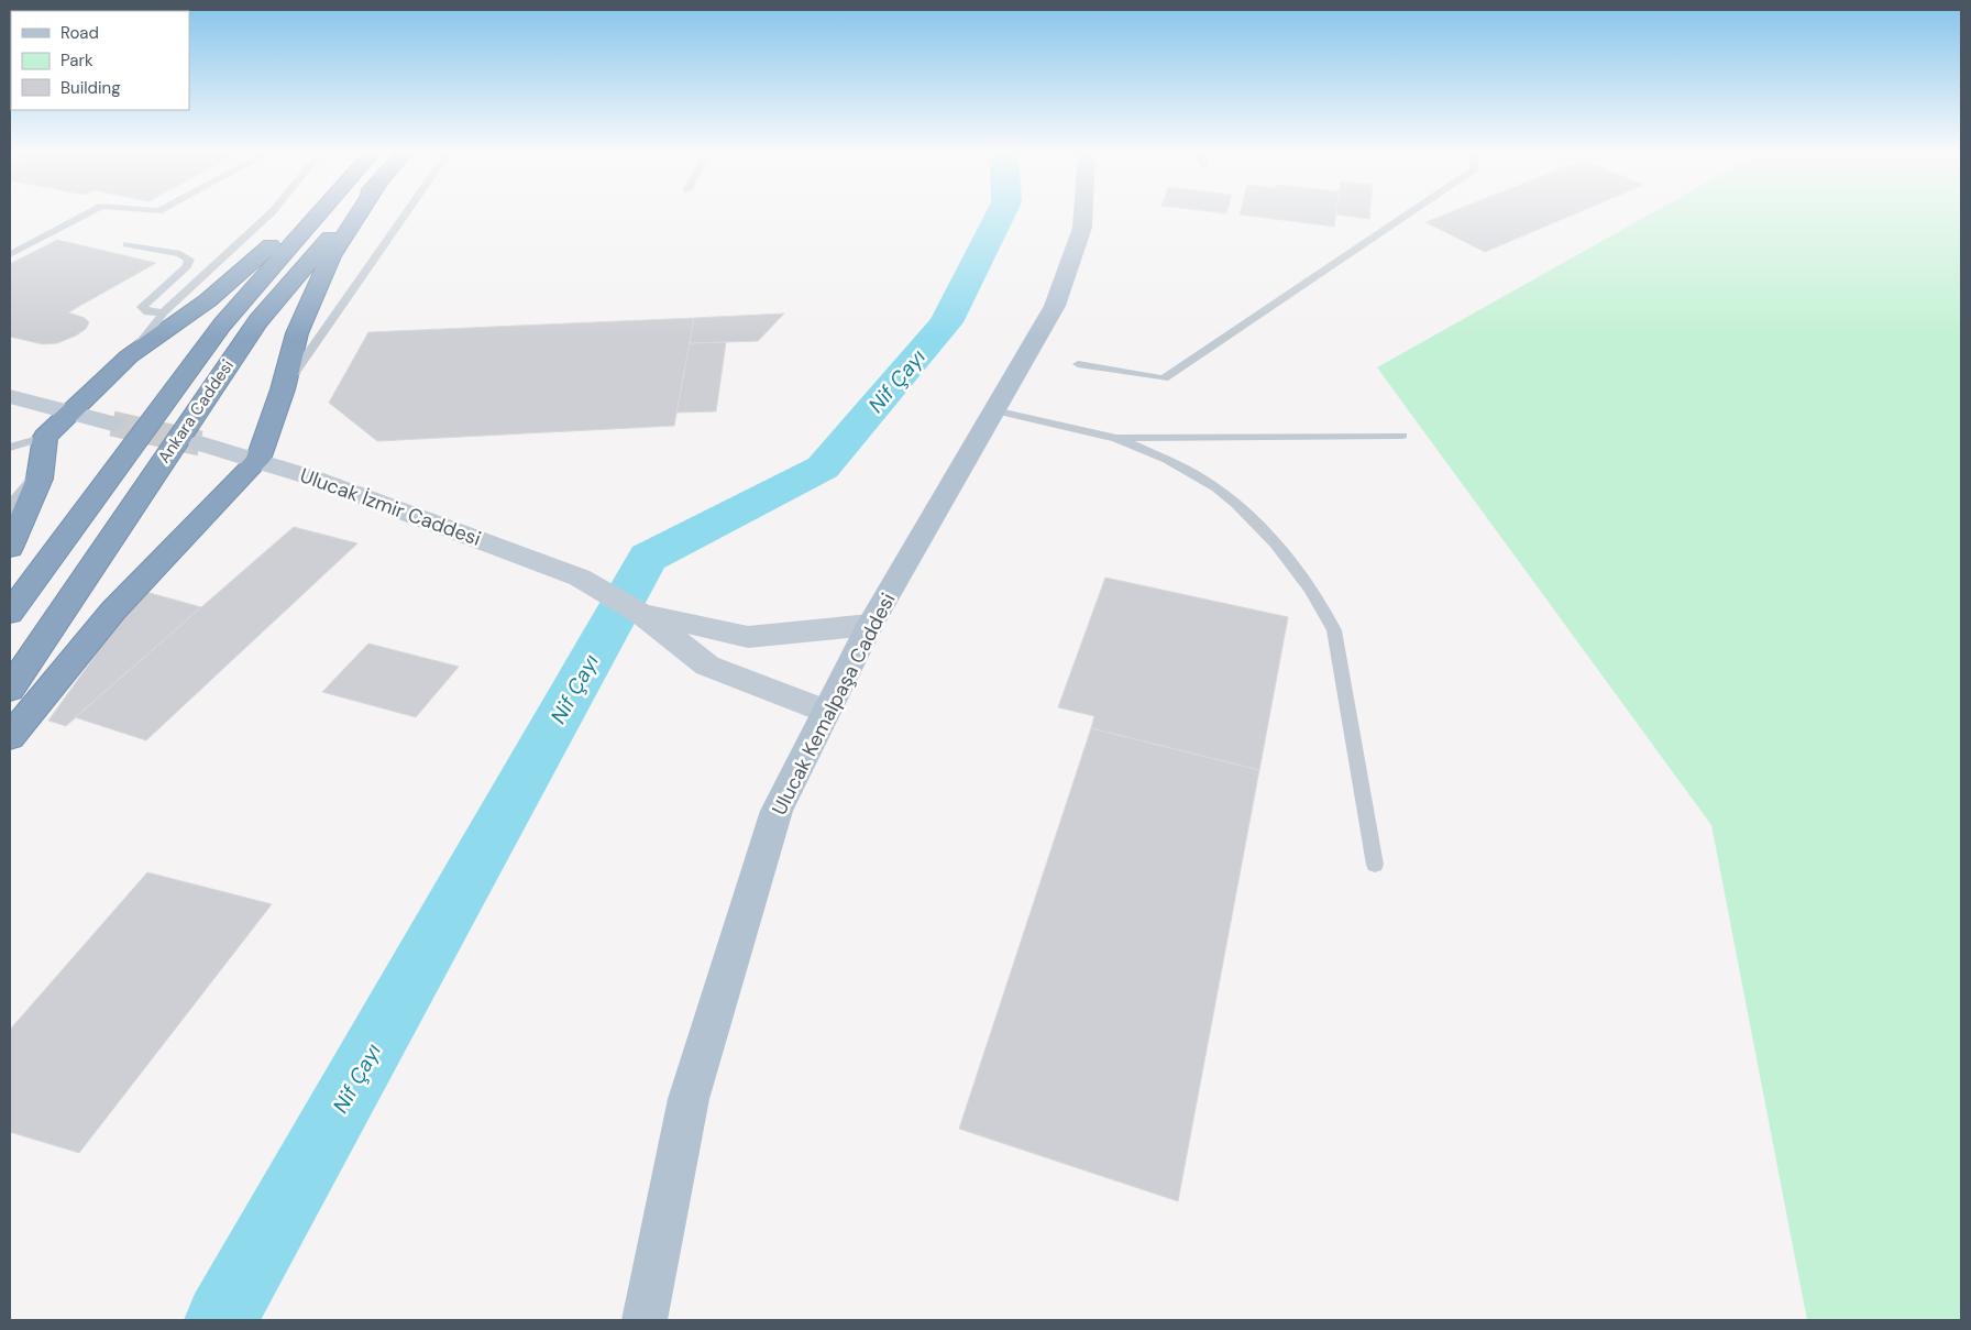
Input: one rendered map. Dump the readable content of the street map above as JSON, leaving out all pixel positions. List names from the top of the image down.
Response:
{
  "streets": {
    "highway": ["Ankara Caddesi"],
    "main road": ["Ulucak Kemalpaşa Caddesi"],
    "street": ["Ulucak İzmir Caddesi"]
  },
  "water": ["Nif Çayı"],
  "legend": ["Road", "Park", "Building"]
}
